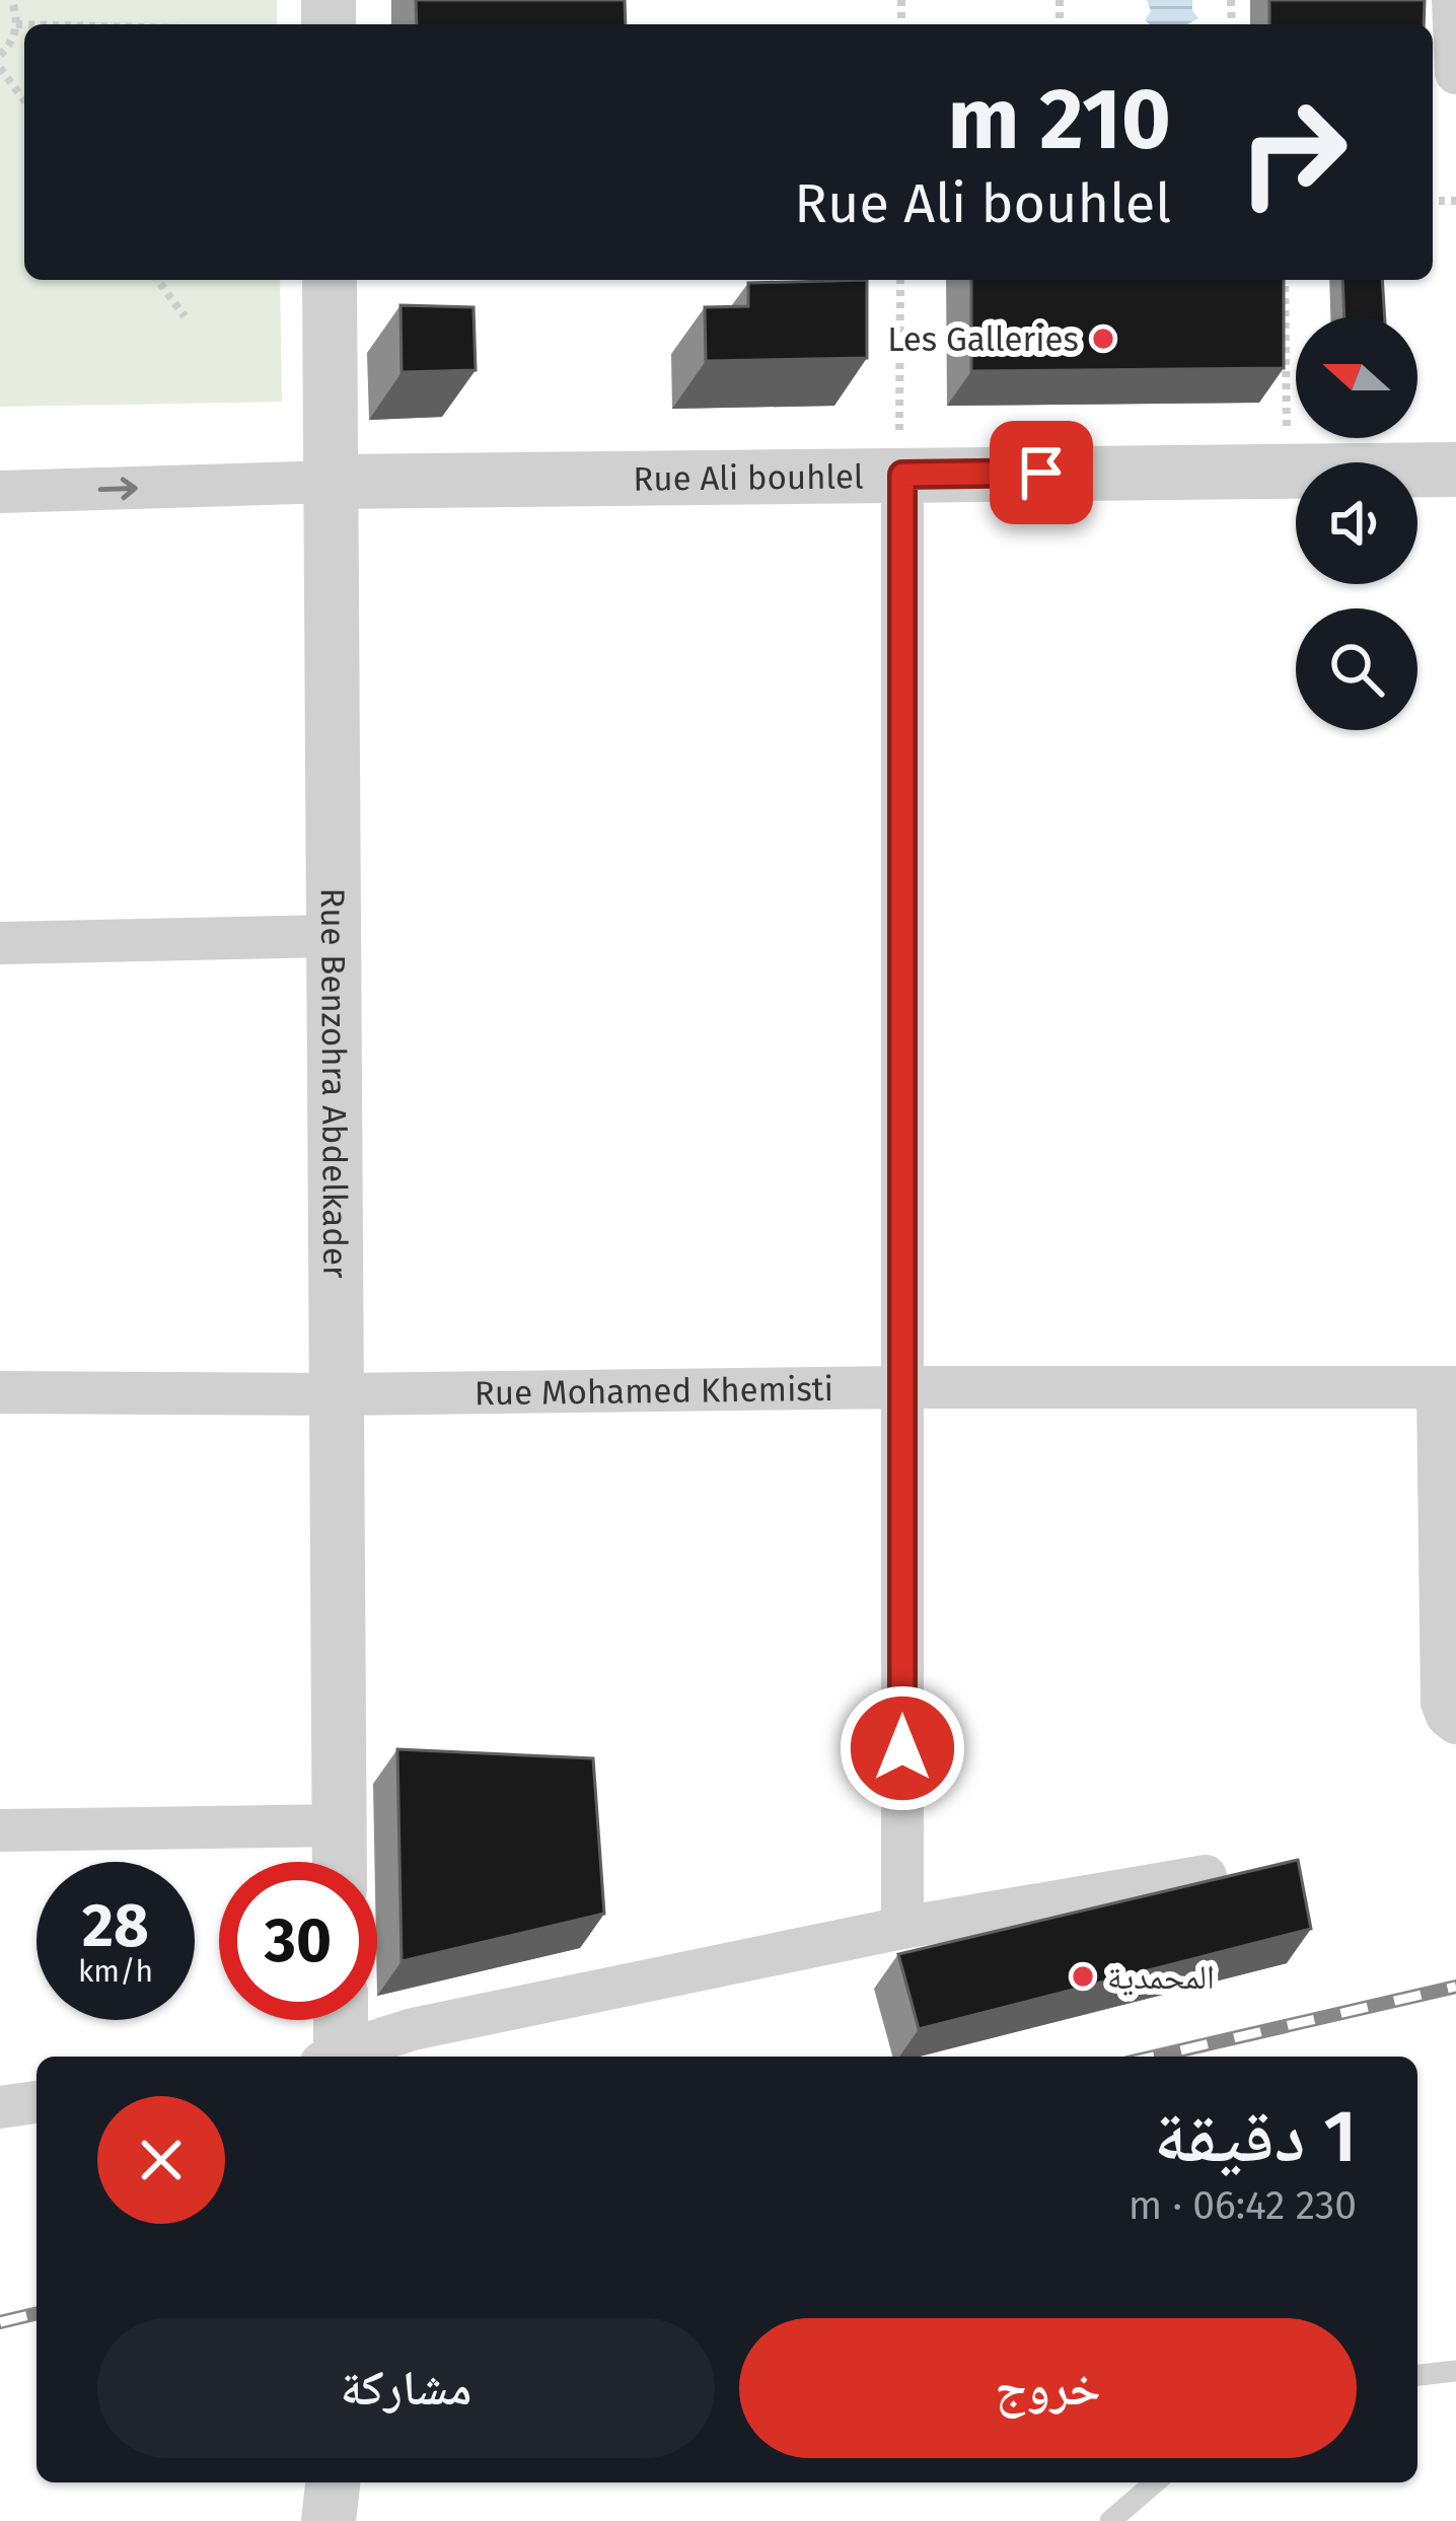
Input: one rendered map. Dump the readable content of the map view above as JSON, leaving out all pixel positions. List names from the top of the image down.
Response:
{
  "streets": {
    "street": ["Rue Ali bouhlel", "Rue Benzohra Abdelkader", "Rue Mohamed Khemisti"]
  },
  "crossings": [
    ["Rue Ali bouhlel", "Rue Benzohra Abdelkader"],
    ["Rue Benzohra Abdelkader", "Rue Mohamed Khemisti"]
  ],
  "places": ["Les Galleries", "المحمدية"],
  "north": "left",
  "page": {
    "turn": ["210 m", "Rue Ali bouhlel"],
    "speed": "28 km/h",
    "limit": "30",
    "heading": ["1 دقيقة", "230 m · 06:42"],
    "buttons": ["خروج", "مشاركة"]
  }
}
